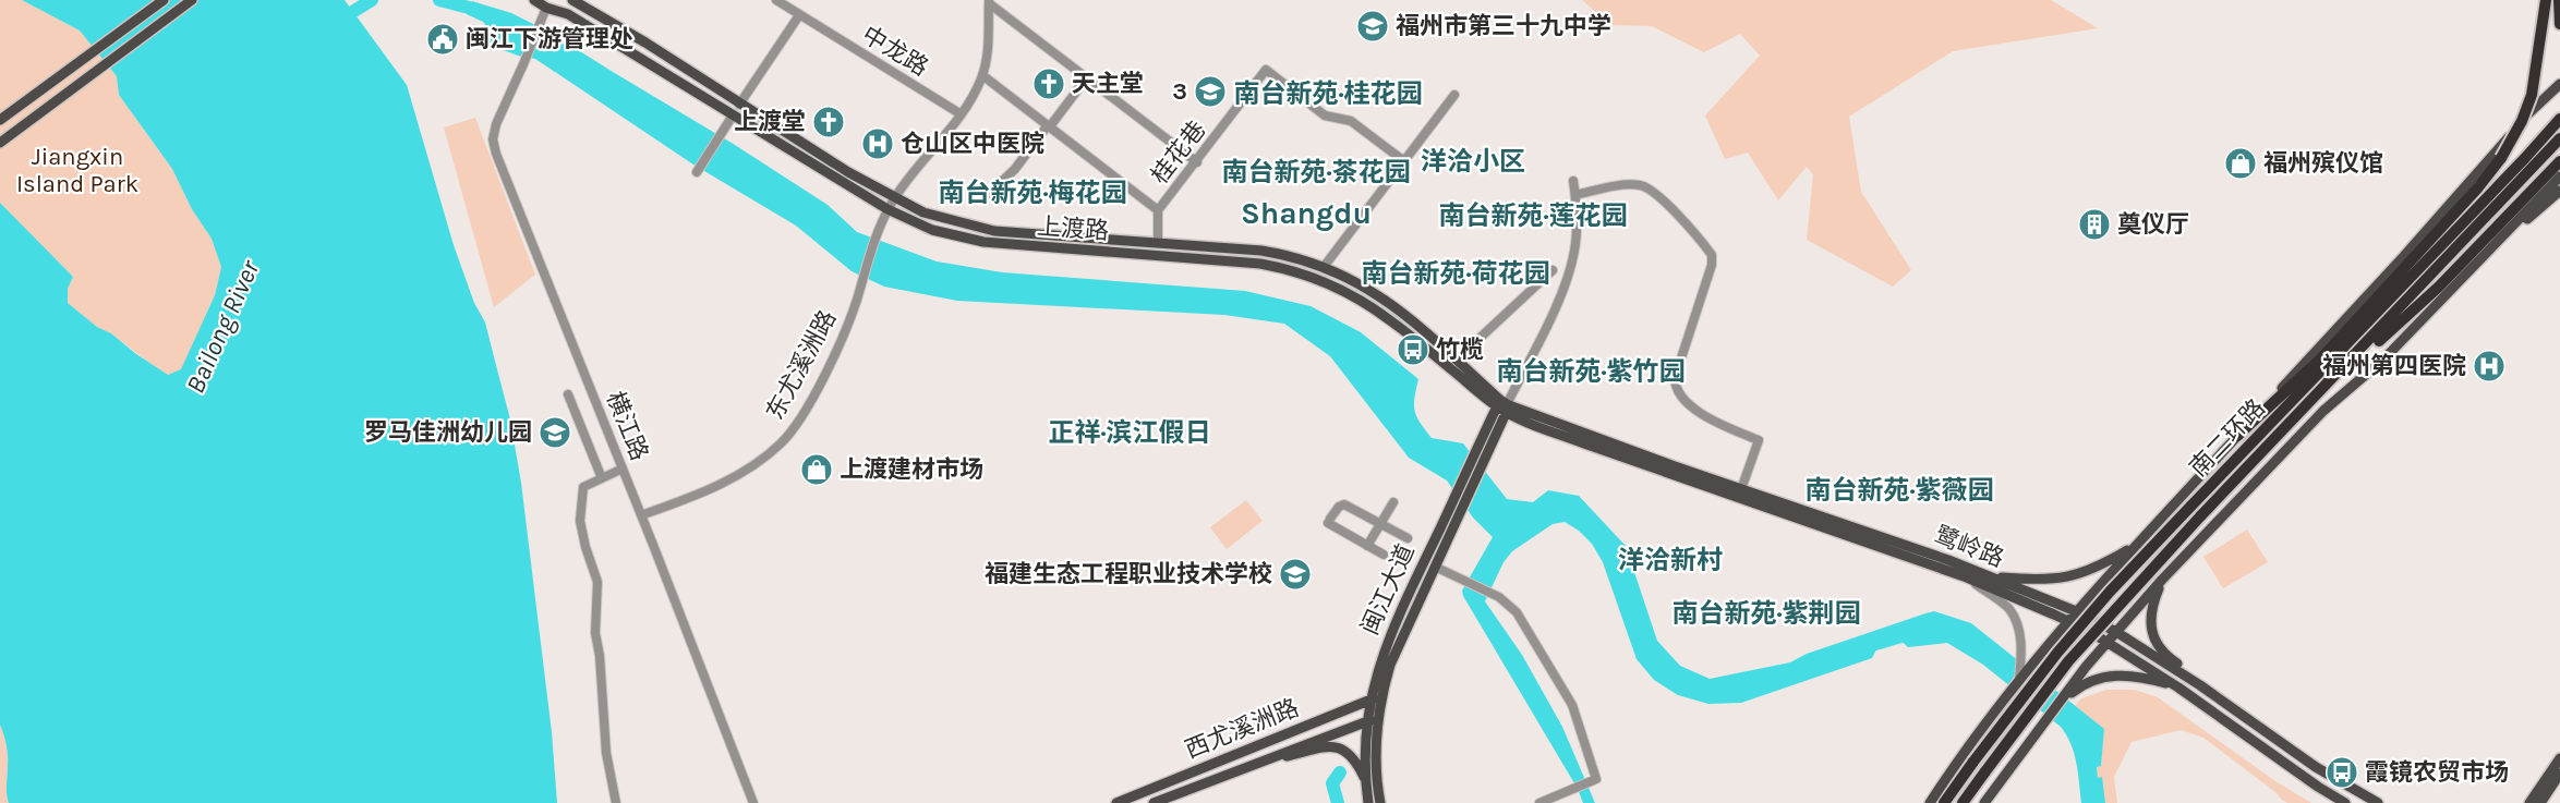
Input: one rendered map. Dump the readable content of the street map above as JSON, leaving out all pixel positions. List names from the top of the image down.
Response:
{
  "streets": {
    "highway": ["南二环路"],
    "main road": [
      "上渡路",
      "鹭岭路",
      "闽江大道",
      "西尤溪洲路"
    ],
    "street": [
      "中龙路",
      "桂花巷",
      "东尤溪洲路",
      "横江路"
    ]
  },
  "crossings": [
    ["中龙路", "东尤溪洲路"],
    ["桂花巷", "上渡路"],
    ["上渡路", "东尤溪洲路"],
    ["上渡路", "横江路"],
    ["上渡路", "鹭岭路"],
    ["上渡路", "闽江大道"],
    ["东尤溪洲路", "横江路"],
    ["鹭岭路", "闽江大道"],
    ["闽江大道", "西尤溪洲路"]
  ],
  "districts": [
    "南台新苑·桂花园",
    "洋洽小区",
    "南台新苑·茶花园",
    "南台新苑·梅花园",
    "Shangdu",
    "南台新苑·莲花园",
    "南台新苑·荷花园",
    "南台新苑·紫竹园",
    "正祥·滨江假日",
    "南台新苑·紫薇园",
    "洋洽新村",
    "南台新苑·紫荆园"
  ],
  "water": ["Bailong River"],
  "parks": ["Jiangxin Island Park"],
  "places": {
    "school or university": [
      "福州市第三十九中学",
      "3",
      "罗马佳洲幼儿园",
      "福建生态工程职业技术学校"
    ],
    "public building": ["闽江下游管理处"],
    "church": ["天主堂", "上渡堂"],
    "hospital": ["仓山区中医院", "福州第四医院"],
    "shop": ["福州殡仪馆", "上渡建材市场"],
    "building": ["奠仪厅"],
    "bus stop": ["竹榄", "霞镜农贸市场"]
  }
}
